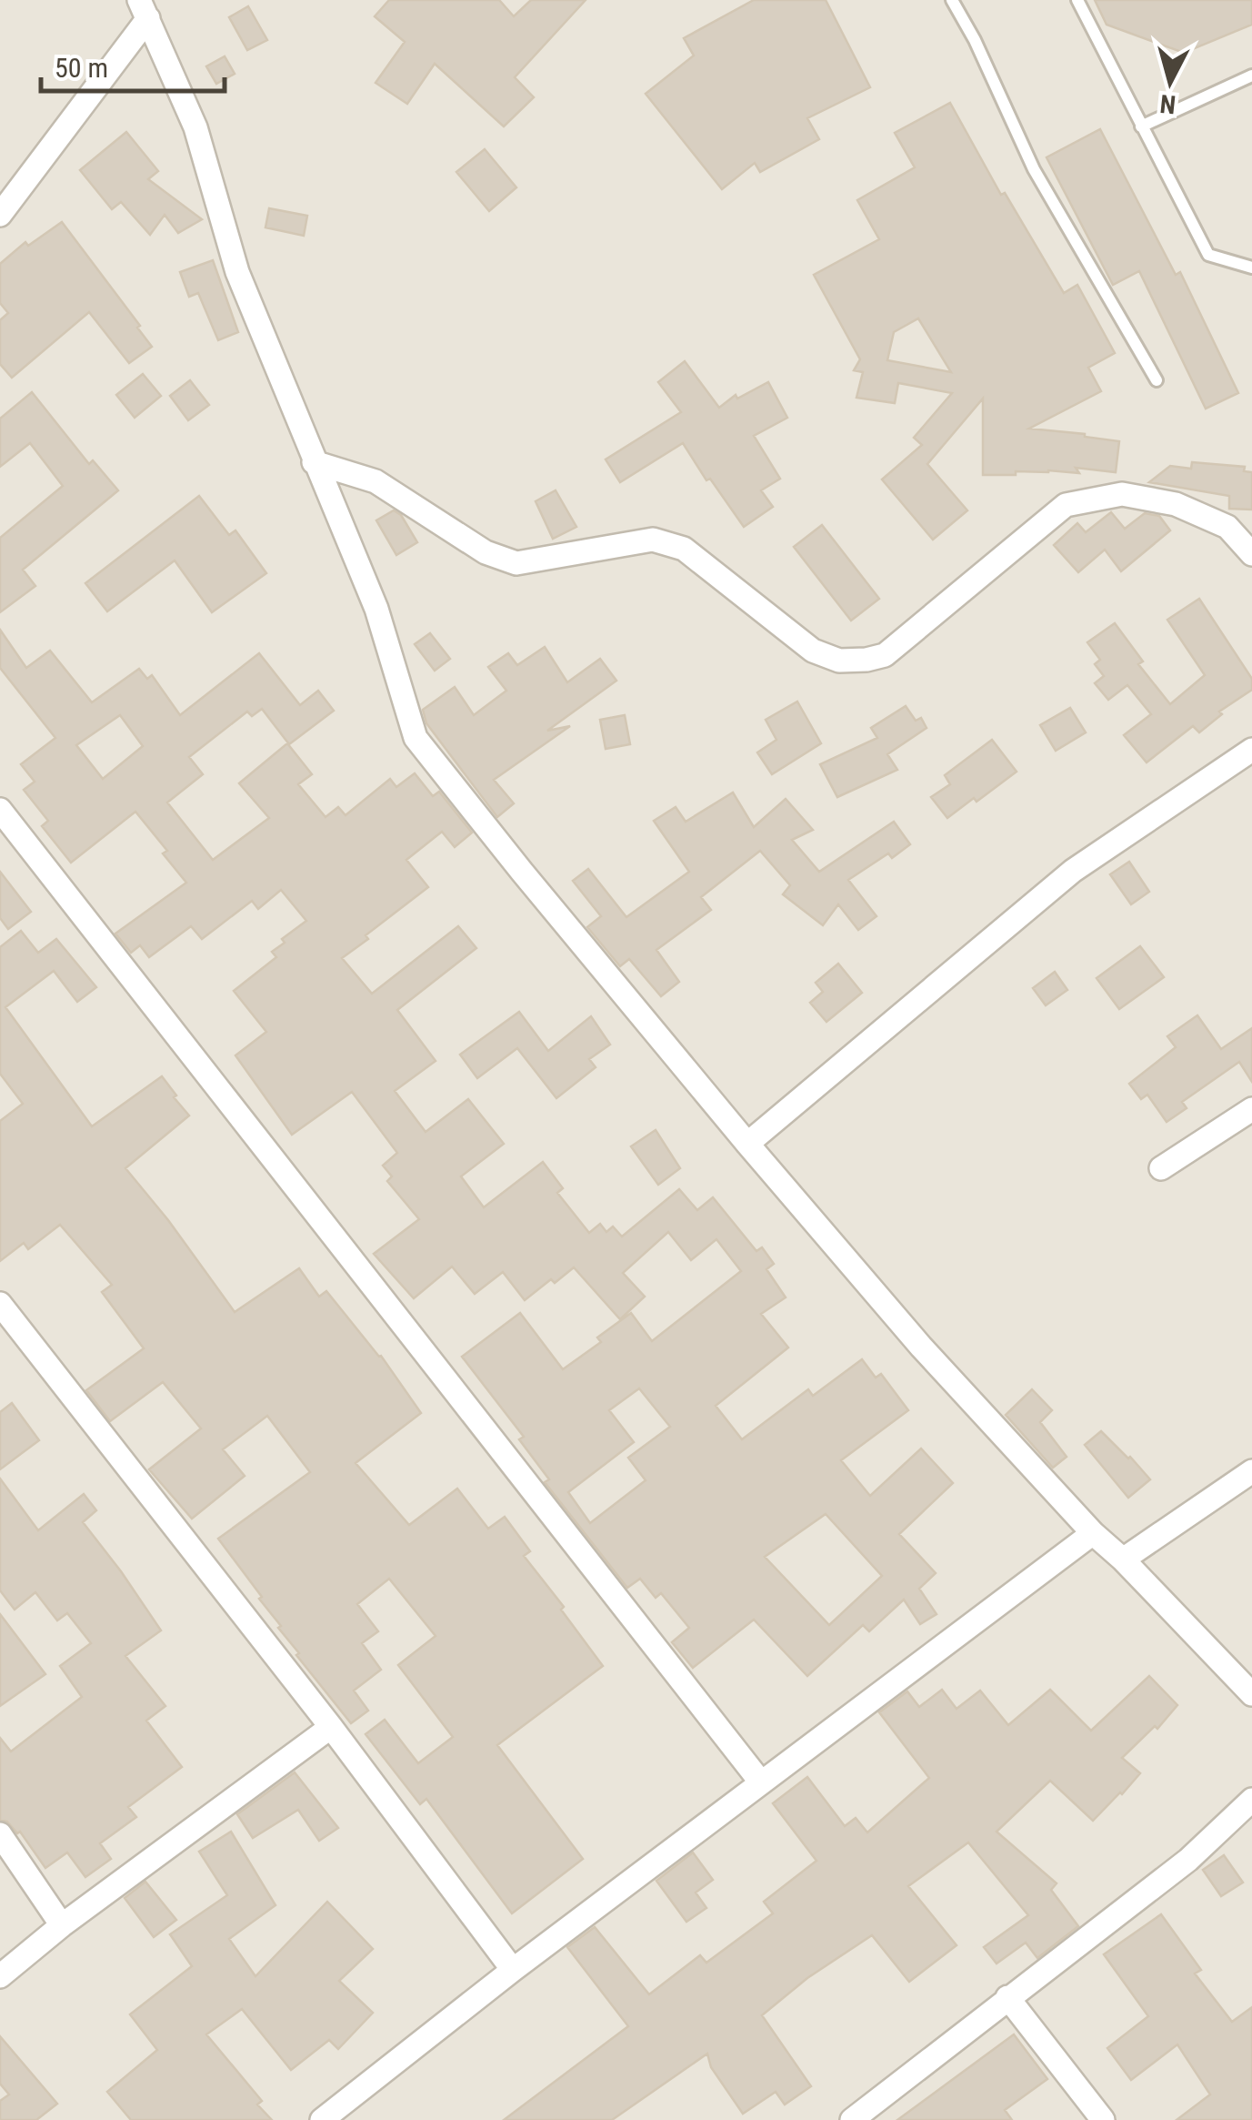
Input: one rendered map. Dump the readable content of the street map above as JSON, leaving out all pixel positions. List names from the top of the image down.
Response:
{
  "scale_bar": "50 m",
  "north": "bottom"
}
